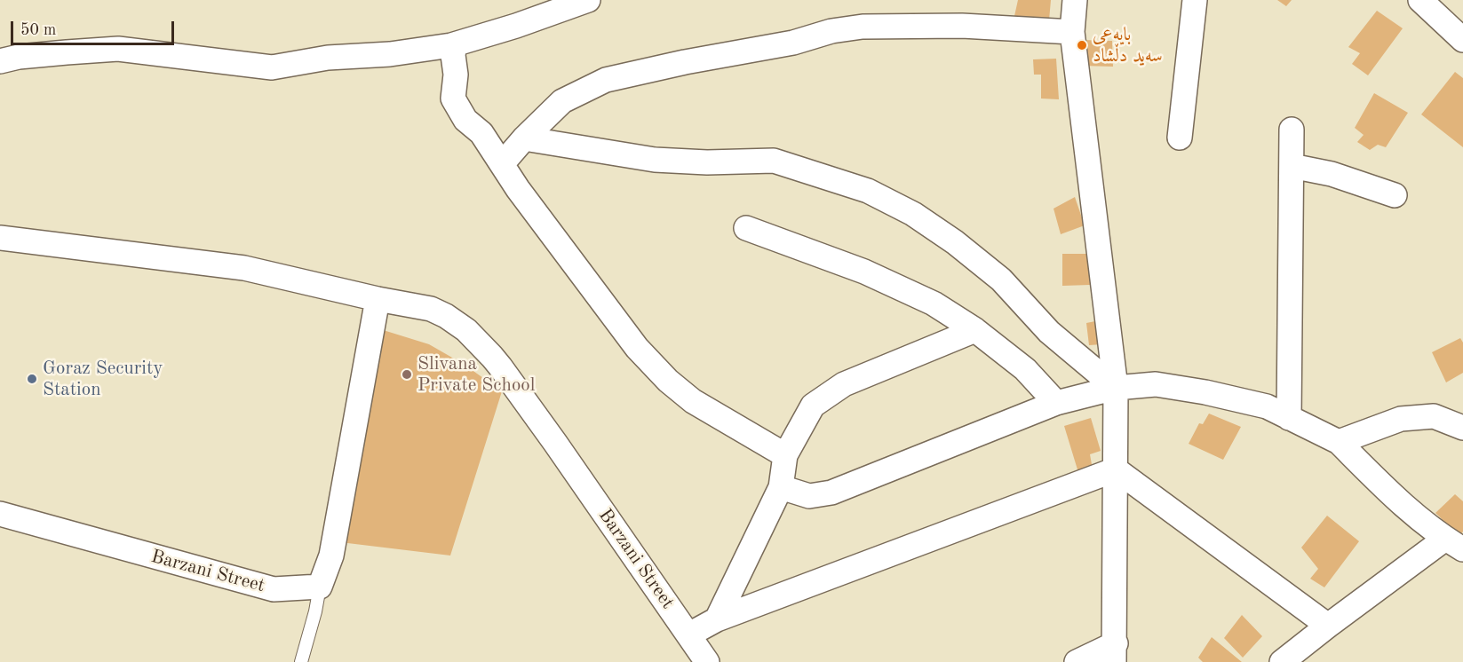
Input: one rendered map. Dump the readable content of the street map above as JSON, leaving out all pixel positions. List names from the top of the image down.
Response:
{
  "streets": {
    "street": ["Barzani Street"]
  },
  "places": ["بایەعی سەید دڵشاد", "Slivana Private School", "Goraz Security Station"],
  "scale_bar": "50 m"
}
